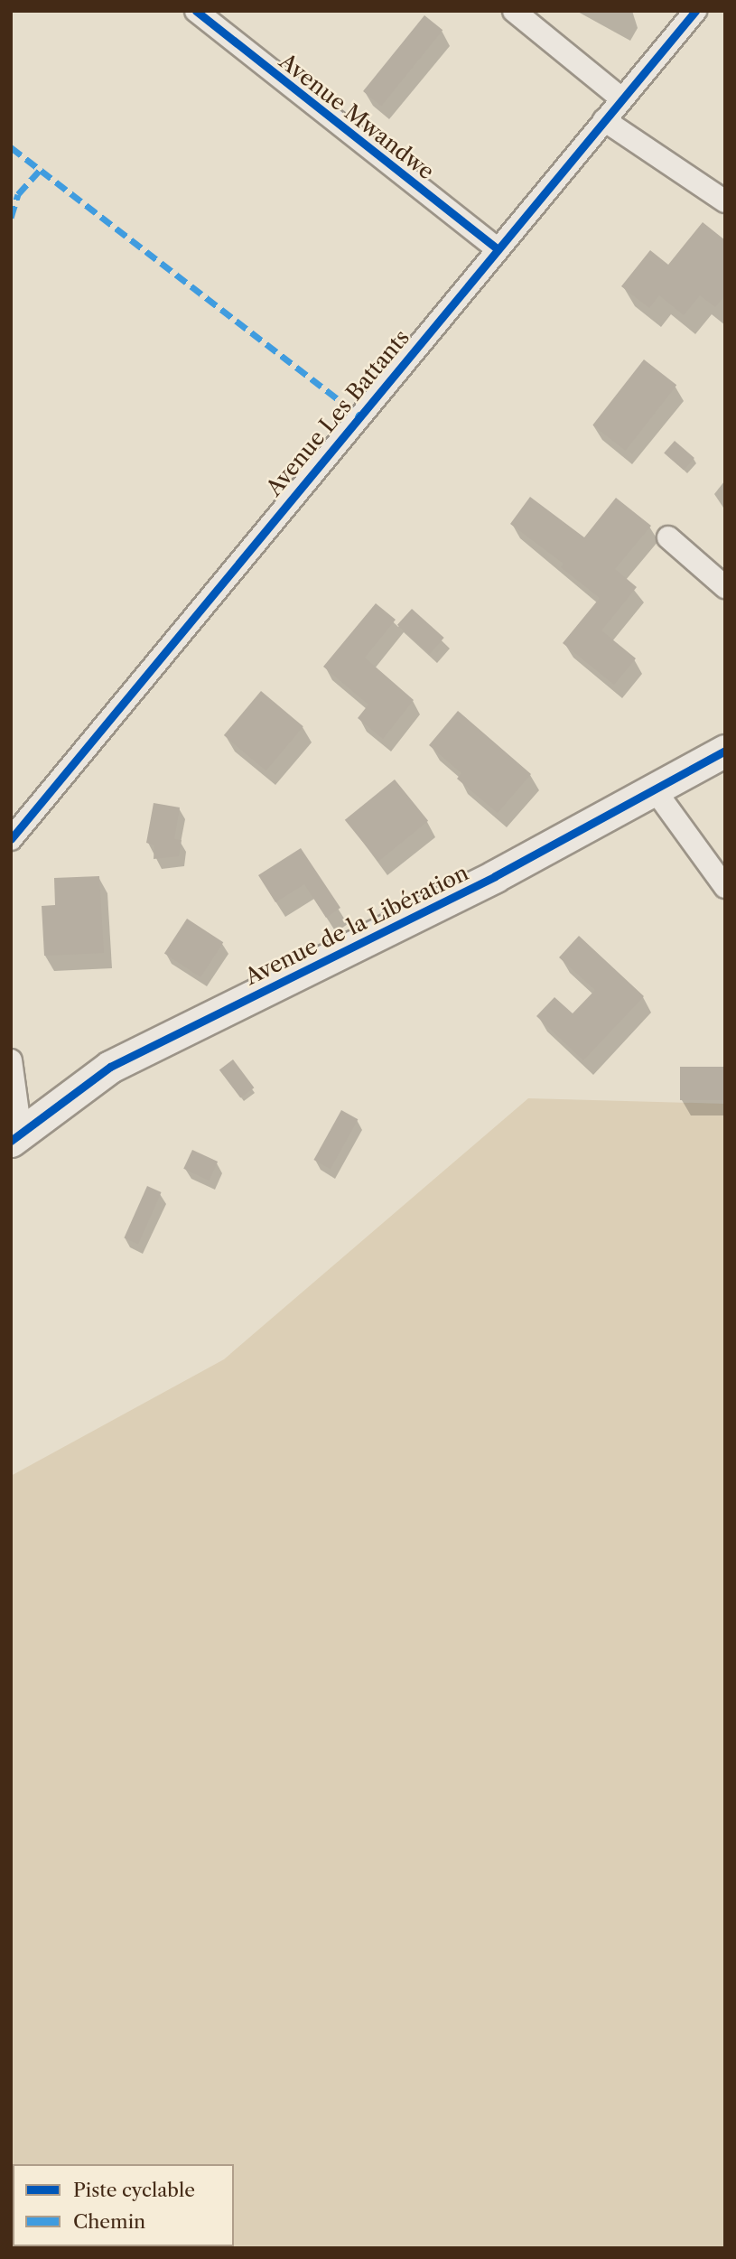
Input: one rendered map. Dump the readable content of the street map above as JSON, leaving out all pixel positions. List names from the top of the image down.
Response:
{
  "streets": {
    "street": ["Avenue Mwandwe", "Avenue Les Battants", "Avenue de la Libération"]
  },
  "crossings": [
    ["Avenue Mwandwe", "Avenue Les Battants"]
  ],
  "legend": ["Piste cyclable", "Chemin"]
}
